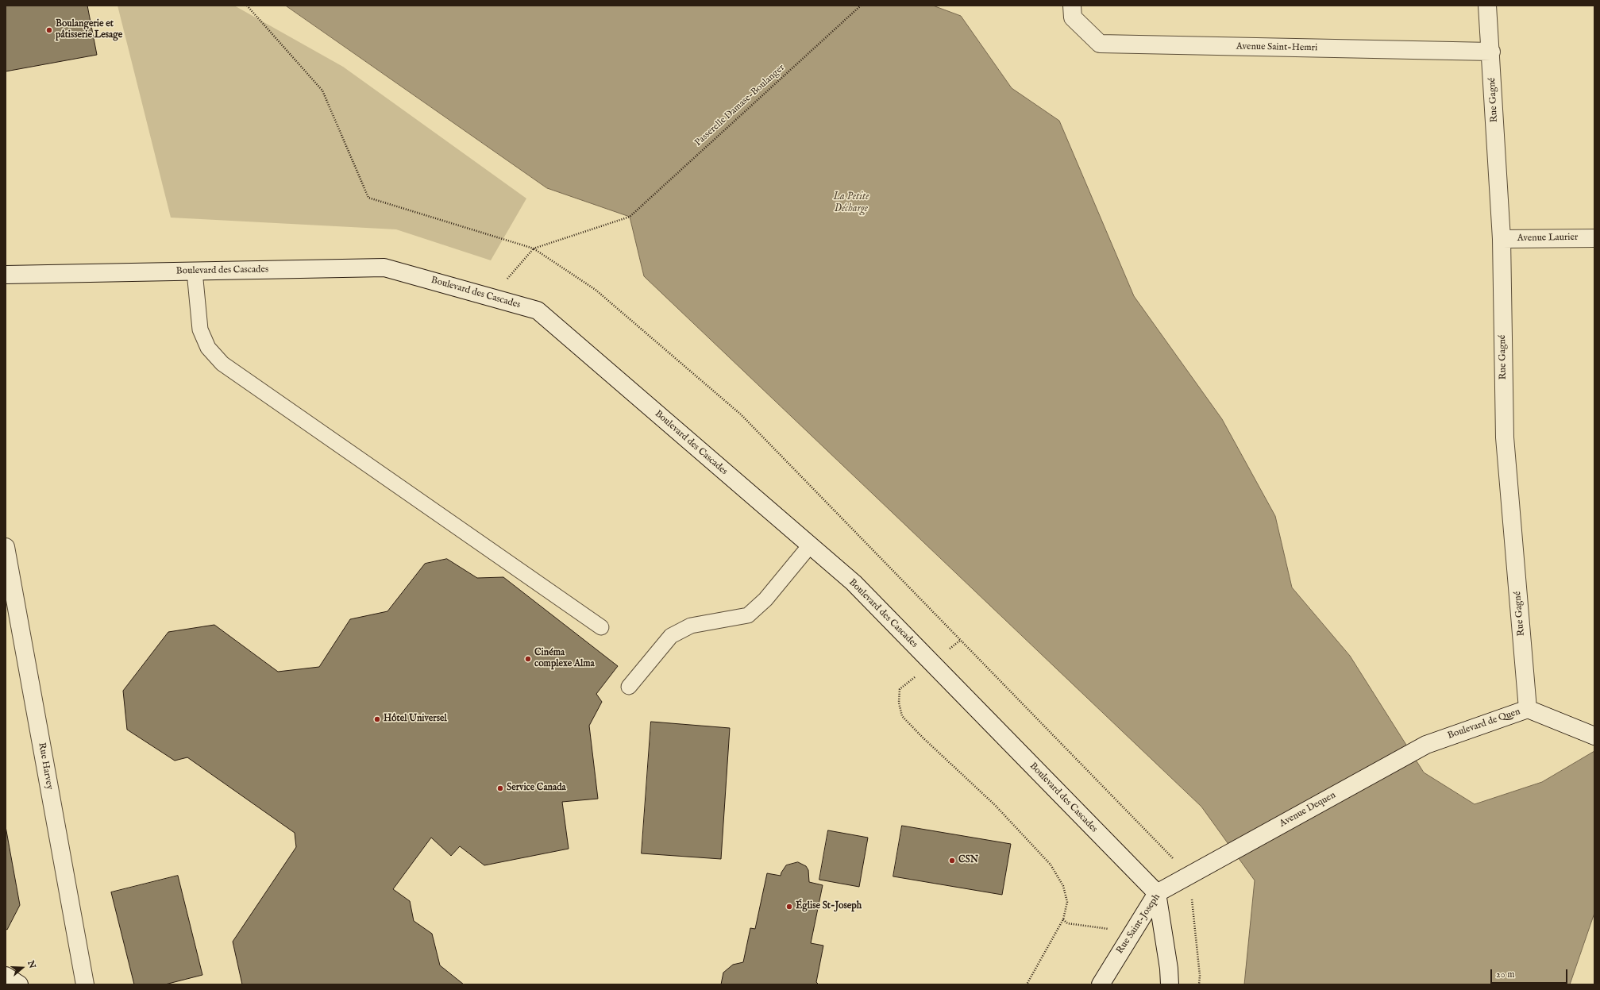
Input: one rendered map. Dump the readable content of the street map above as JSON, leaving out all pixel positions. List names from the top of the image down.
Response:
{
  "streets": {
    "street": [
      "Avenue Saint-Hemri",
      "Rue Gagné",
      "Avenue Laurier",
      "Boulevard des Cascades",
      "Boulevard de Quen",
      "Rue Harvey",
      "Avenue Dequen",
      "Rue Saint-Joseph"
    ],
    "path": ["Passerelle Damase-Boulanger"]
  },
  "crossings": [
    ["Avenue Saint-Hemri", "Rue Gagné"],
    ["Rue Gagné", "Avenue Laurier"],
    ["Rue Gagné", "Boulevard de Quen"],
    ["Boulevard des Cascades", "Rue Saint-Joseph"],
    ["Boulevard de Quen", "Avenue Dequen"],
    ["Avenue Dequen", "Rue Saint-Joseph"]
  ],
  "water": ["La Petite Décharge"],
  "places": [
    "Boulangerie et pâtisserie Lesage",
    "Cinéma complexe Alma",
    "Hôtel Universel",
    "Service Canada",
    "CSN",
    "Église St-Joseph"
  ],
  "scale_bar": "20 m",
  "north": "right"
}
